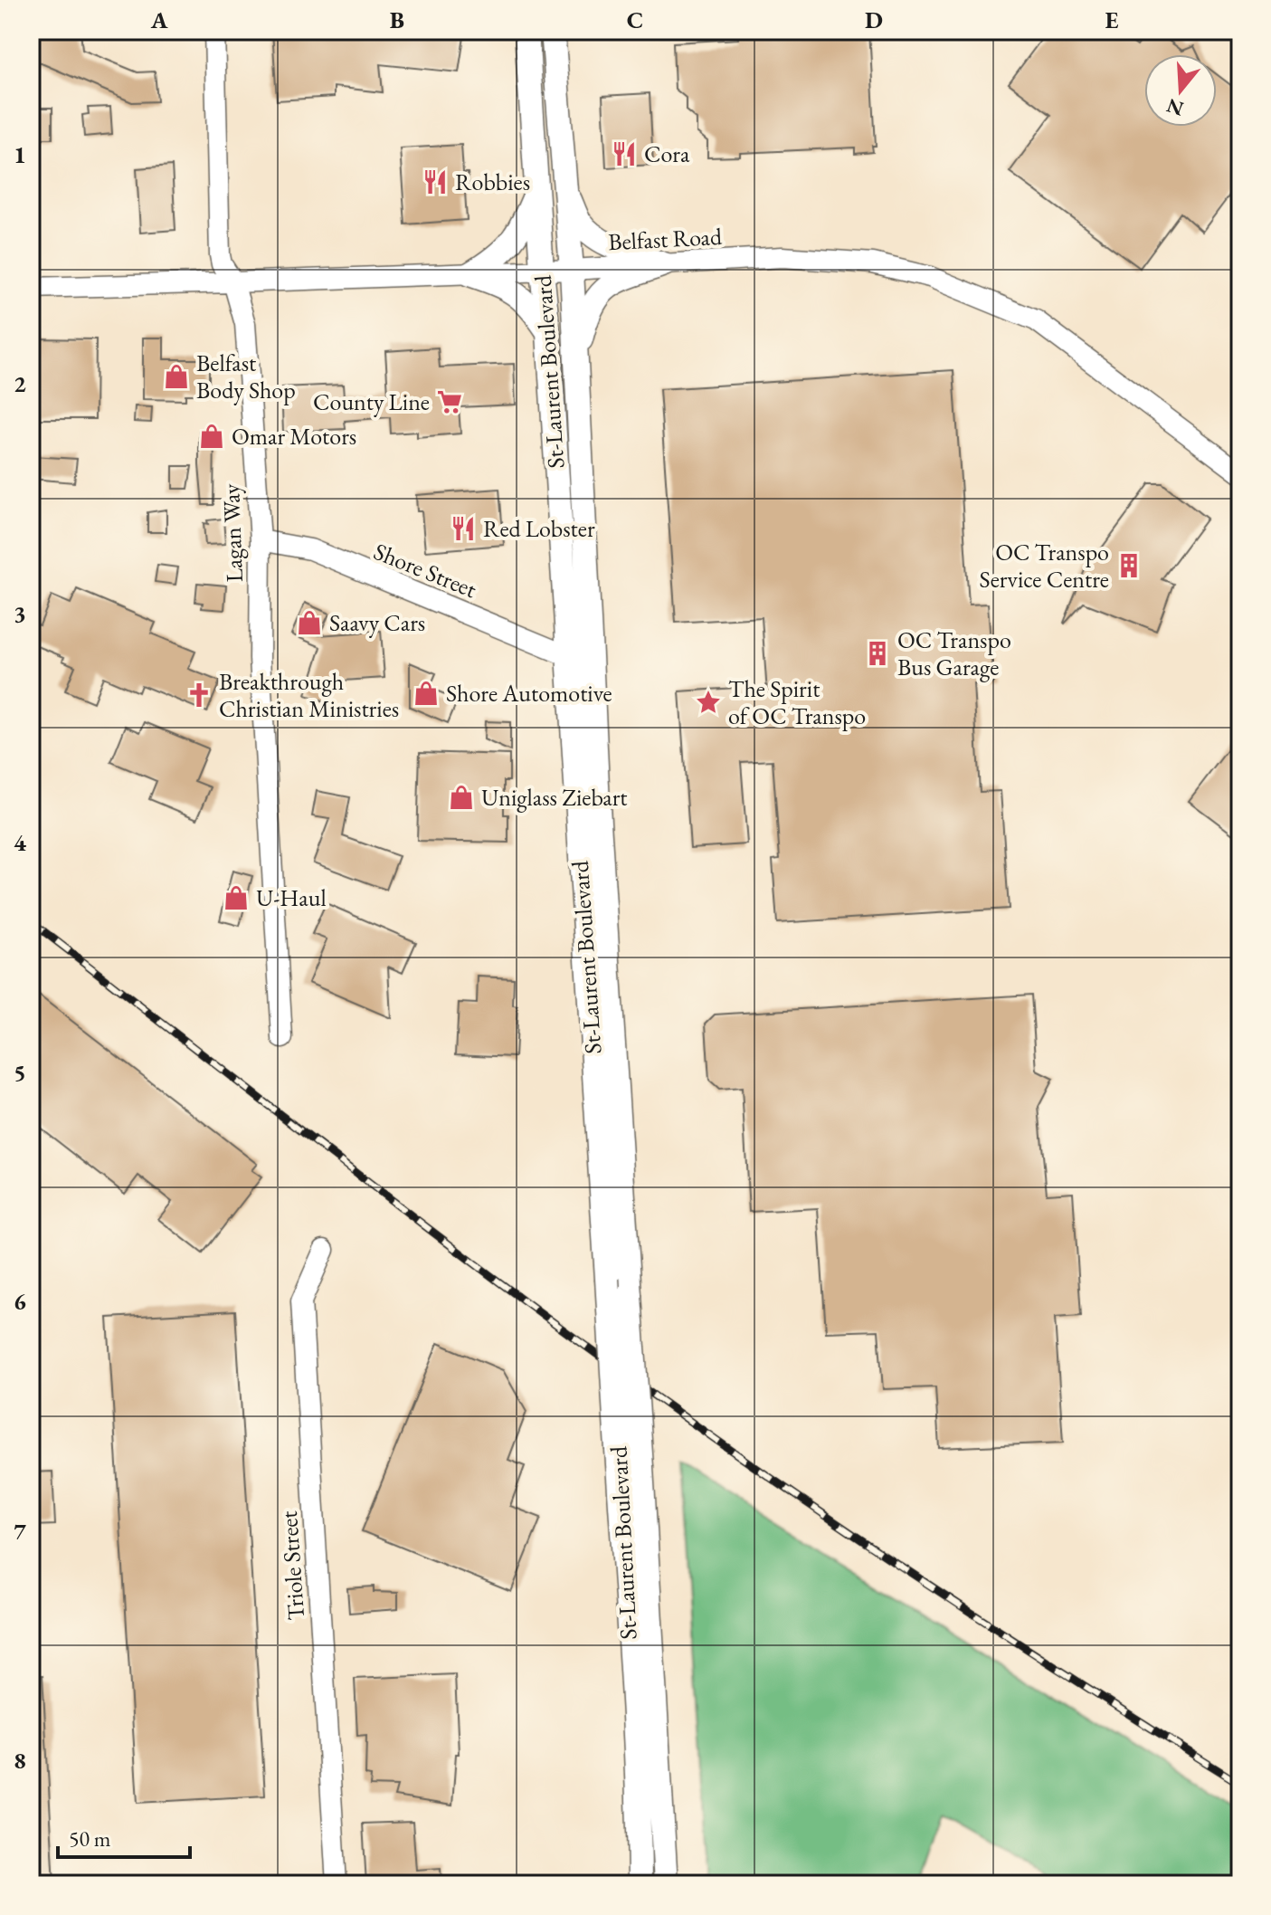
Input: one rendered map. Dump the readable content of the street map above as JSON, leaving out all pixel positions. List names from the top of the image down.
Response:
{
  "streets": {
    "main road": ["St-Laurent Boulevard"],
    "street": [
      "Belfast Road",
      "Lagan Way",
      "Shore Street",
      "Triole Street"
    ]
  },
  "crossings": [
    ["Belfast Road", "St-Laurent Boulevard"],
    ["Belfast Road", "Lagan Way"],
    ["St-Laurent Boulevard", "Shore Street"],
    ["Lagan Way", "Shore Street"]
  ],
  "places": {
    "restaurant": ["Cora", "Robbies", "Red Lobster"],
    "shop": [
      "Belfast Body Shop",
      "Omar Motors",
      "Saavy Cars",
      "Shore Automotive",
      "Uniglass Ziebart",
      "U-Haul"
    ],
    "supermarket": ["County Line"],
    "building": ["OC Transpo Service Centre", "OC Transpo Bus Garage"],
    "church": ["Breakthrough Christian Ministries"],
    "place": ["The Spirit of OC Transpo"]
  },
  "scale_bar": "50 m",
  "north": "bottom",
  "grid": {
    "columns": [
      "A",
      "B",
      "C",
      "D",
      "E"
    ],
    "rows": [
      "1",
      "2",
      "3",
      "4",
      "5",
      "6",
      "7",
      "8"
    ]
  }
}
